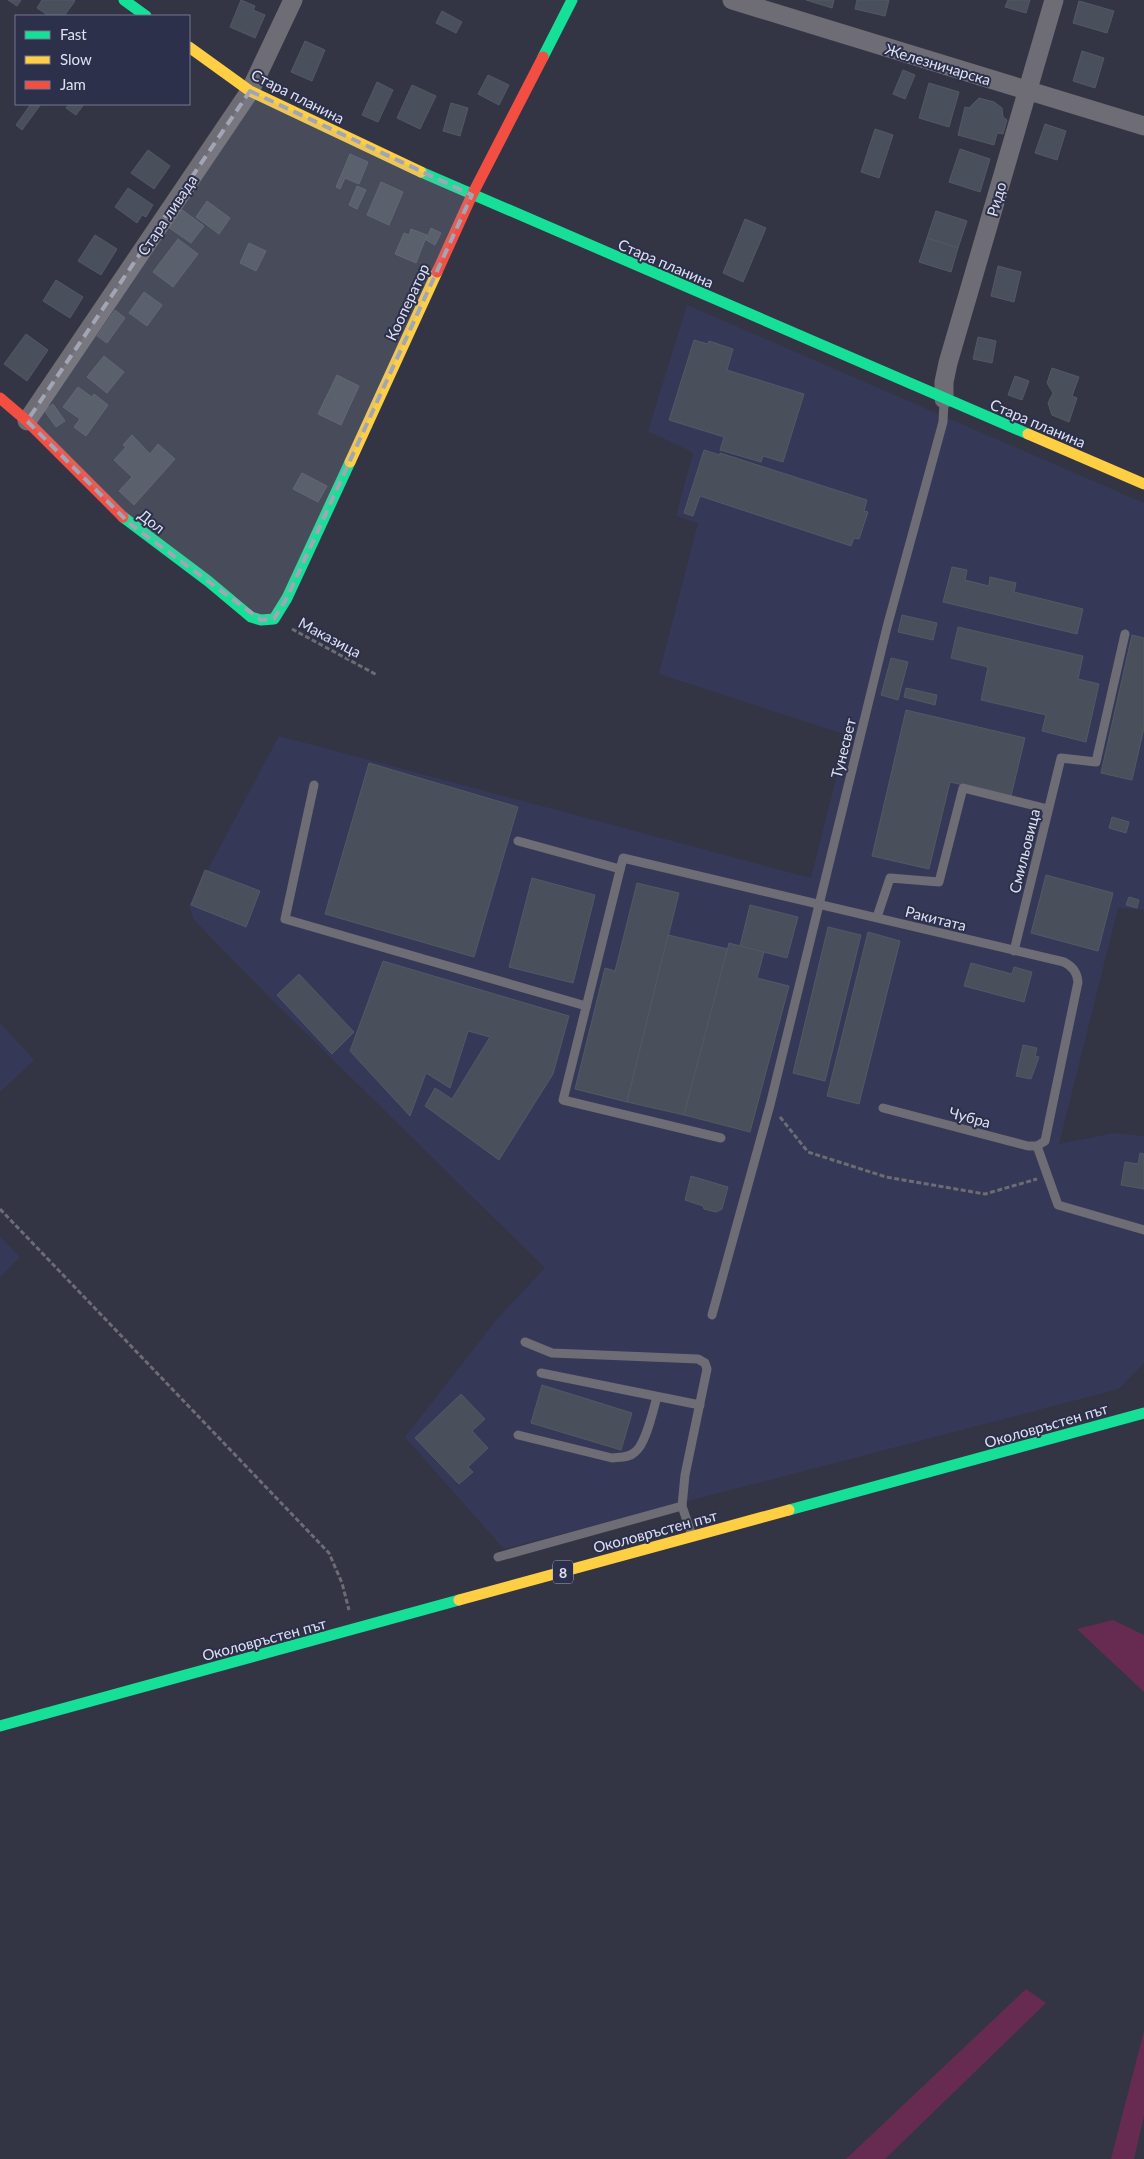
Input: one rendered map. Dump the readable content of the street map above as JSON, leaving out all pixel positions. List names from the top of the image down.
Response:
{
  "streets": {
    "street": [
      "Железничарска",
      "Стара планина",
      "Ридо",
      "Стара ливада",
      "Кооператор",
      "Дол",
      "Околовръстен път",
      "8"
    ],
    "lane": [
      "Тунесвет",
      "Смильовица",
      "Ракитата",
      "Чубра"
    ],
    "path": ["Маказица"]
  },
  "crossings": [
    ["Железничарска", "Ридо"],
    ["Стара планина", "Ридо"],
    ["Стара планина", "Стара ливада"],
    ["Стара планина", "Кооператор"],
    ["Стара планина", "Тунесвет"],
    ["Ридо", "Тунесвет"],
    ["Стара ливада", "Дол"],
    ["Кооператор", "Дол"],
    ["Кооператор", "Маказица"],
    ["Дол", "Маказица"],
    ["Тунесвет", "Ракитата"],
    ["Смильовица", "Ракитата"],
    ["Ракитата", "Чубра"]
  ],
  "legend": ["Fast", "Slow", "Jam"]
}
